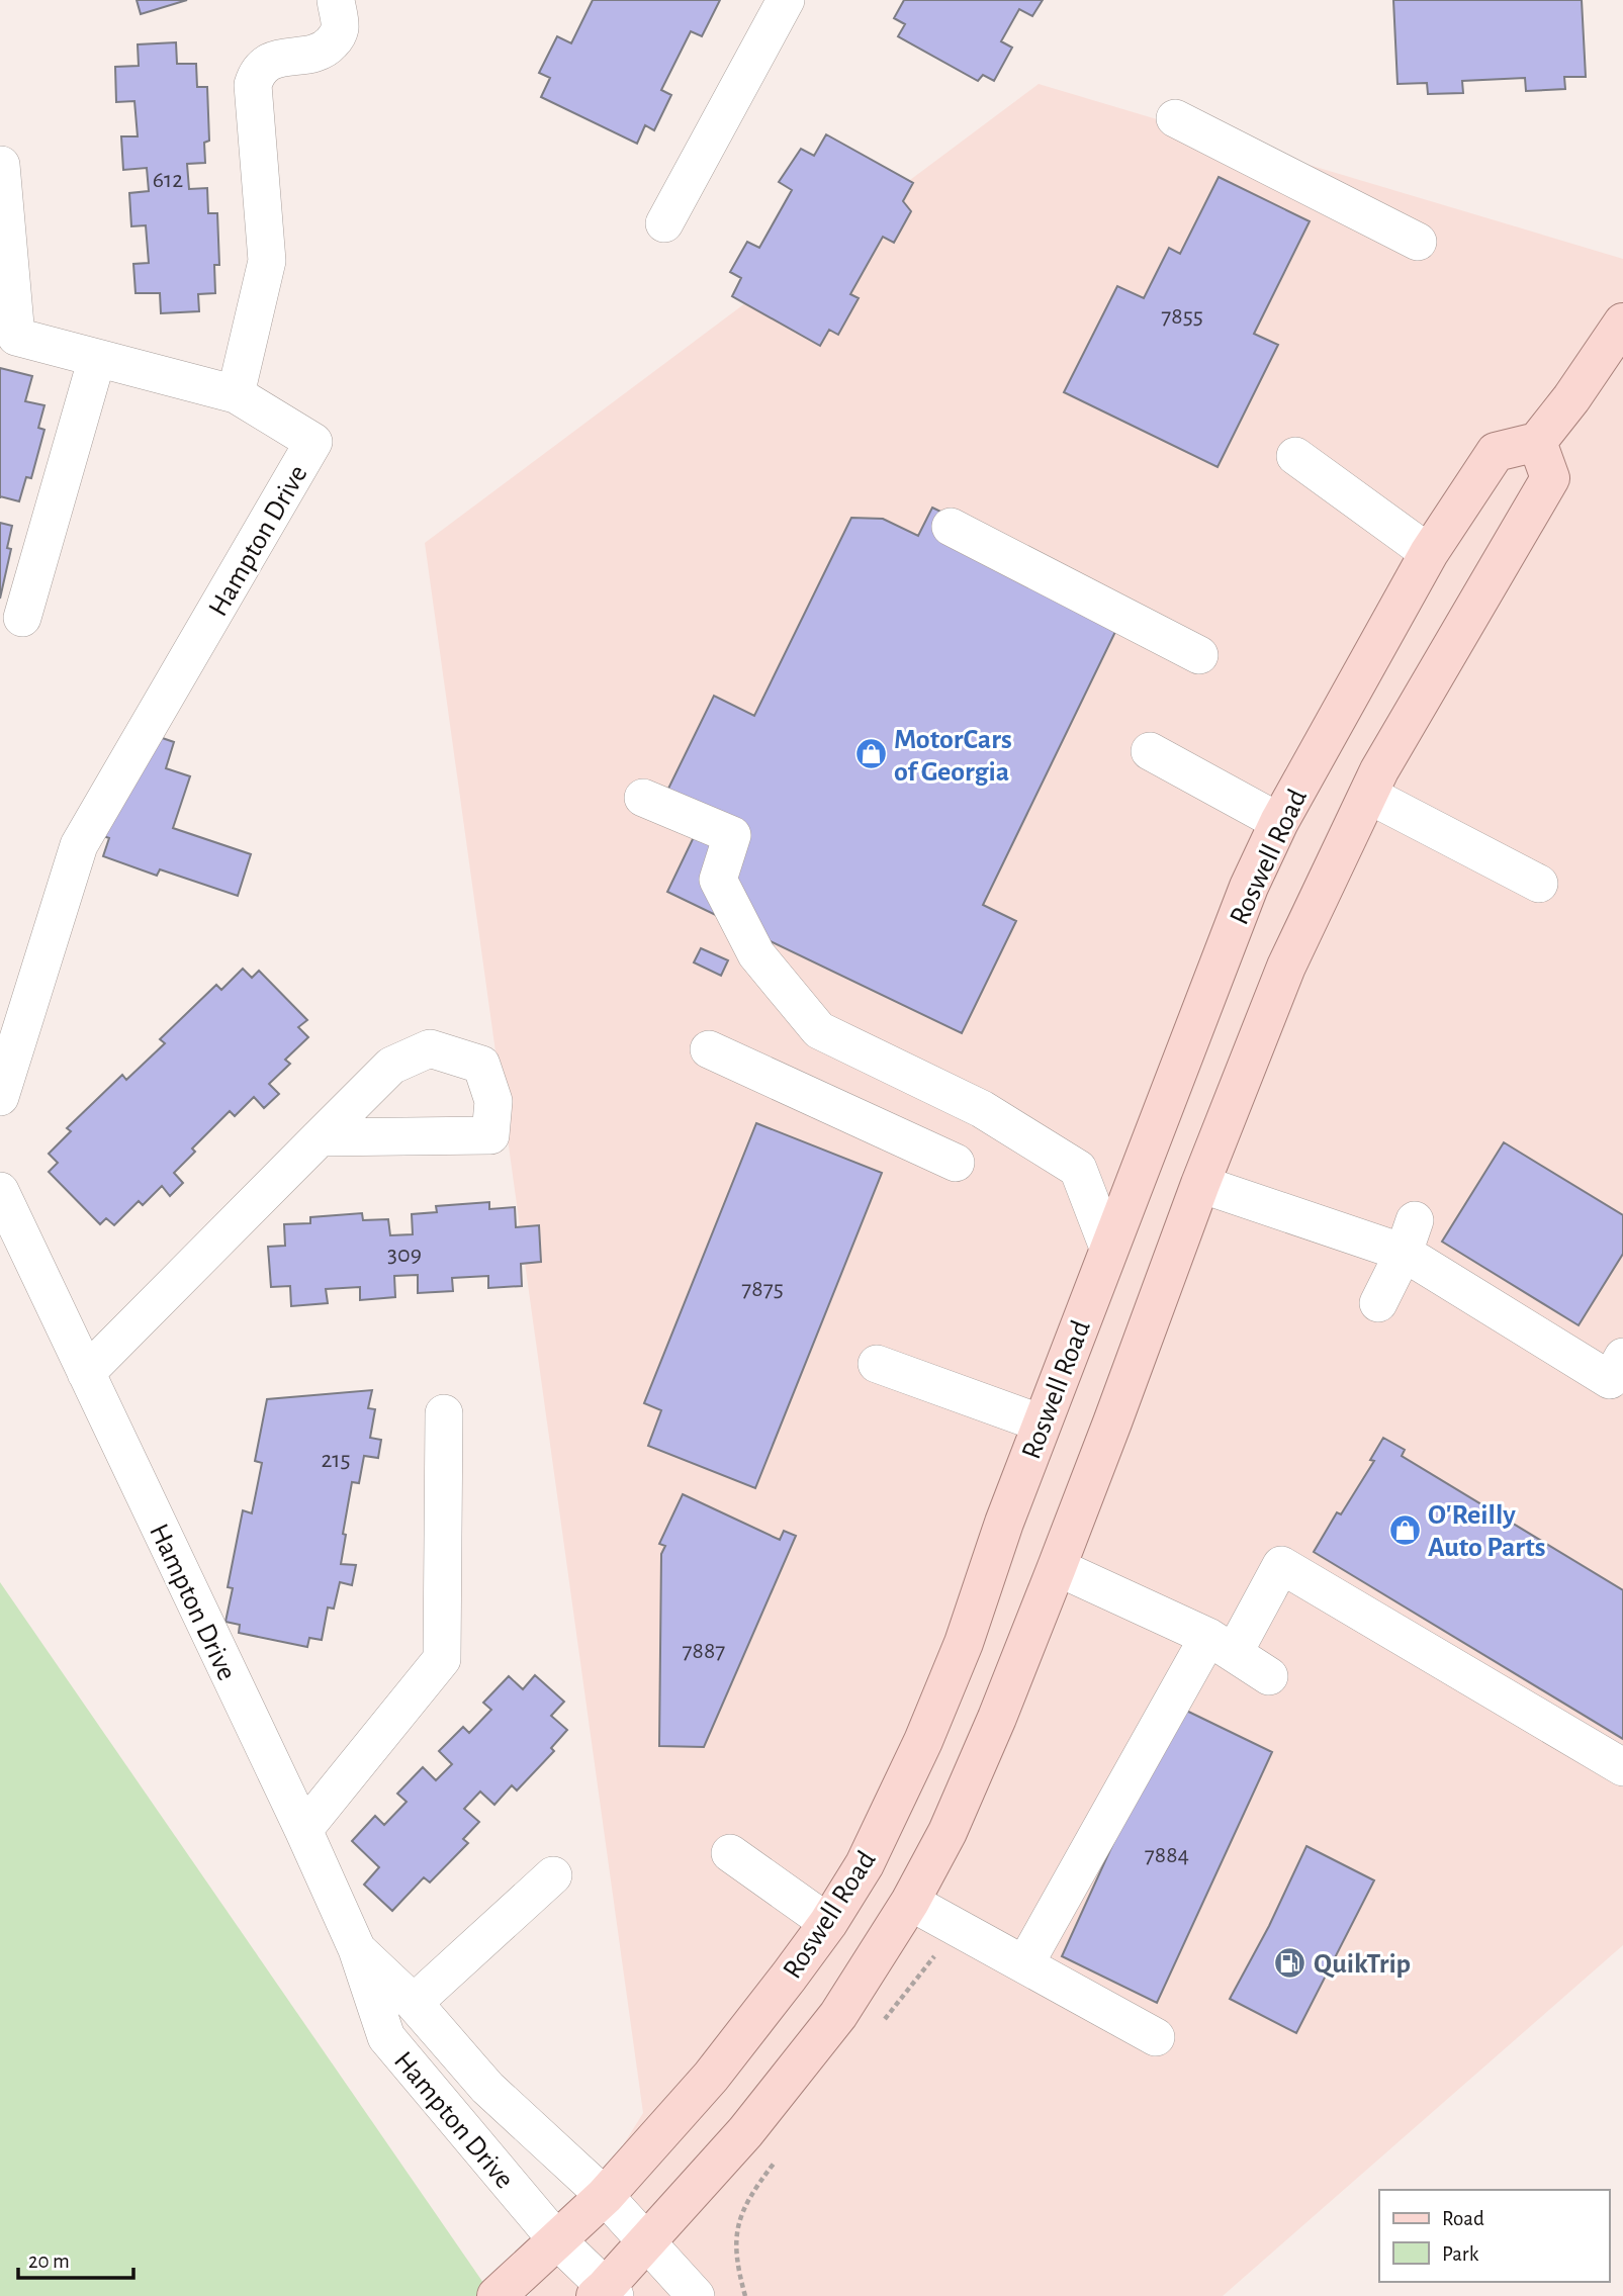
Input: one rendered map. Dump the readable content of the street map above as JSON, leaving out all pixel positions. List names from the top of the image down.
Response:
{
  "streets": {
    "main road": ["Roswell Road"],
    "street": ["Hampton Drive"]
  },
  "crossings": [
    ["Hampton Drive", "Roswell Road"]
  ],
  "places": {
    "shop": ["MotorCars of Georgia", "O'Reilly Auto Parts"],
    "fuel station": ["QuikTrip"]
  },
  "house_numbers": [
    "612",
    "7855",
    "309",
    "7875",
    "215",
    "7887",
    "7884"
  ],
  "legend": ["Road", "Park"],
  "scale_bar": "20 m"
}
